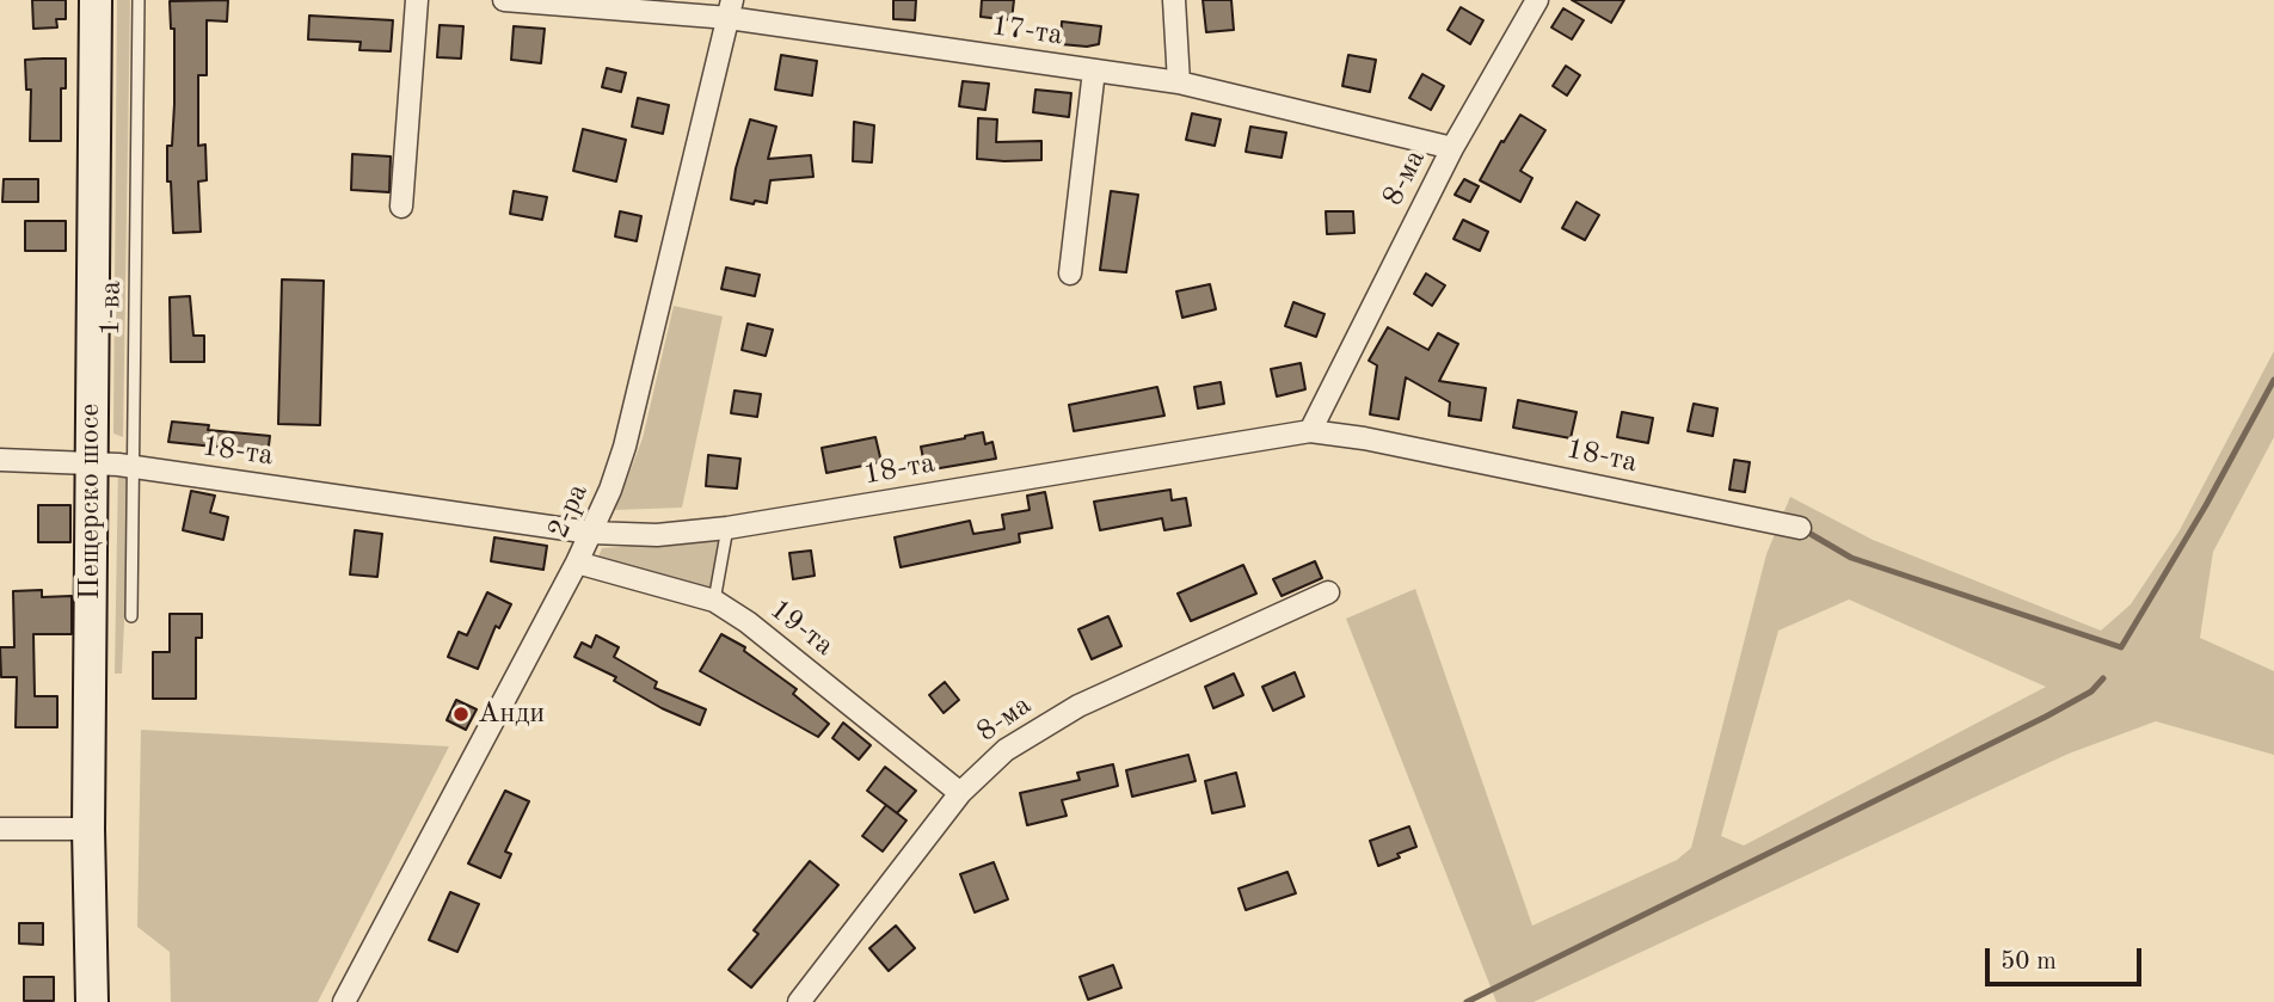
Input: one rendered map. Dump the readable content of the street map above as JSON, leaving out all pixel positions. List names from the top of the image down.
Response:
{
  "streets": {
    "main road": ["Пещерско шосе"],
    "street": [
      "17-та",
      "8-ма",
      "18-та",
      "2-ра",
      "19-та"
    ],
    "lane": ["1-ва"]
  },
  "crossings": [
    ["17-та", "8-ма"],
    ["17-та", "2-ра"],
    ["8-ма", "18-та"],
    ["8-ма", "19-та"],
    ["1-ва", "18-та"],
    ["18-та", "Пещерско шосе"],
    ["18-та", "2-ра"],
    ["2-ра", "19-та"]
  ],
  "places": ["Анди"],
  "scale_bar": "50 m"
}
